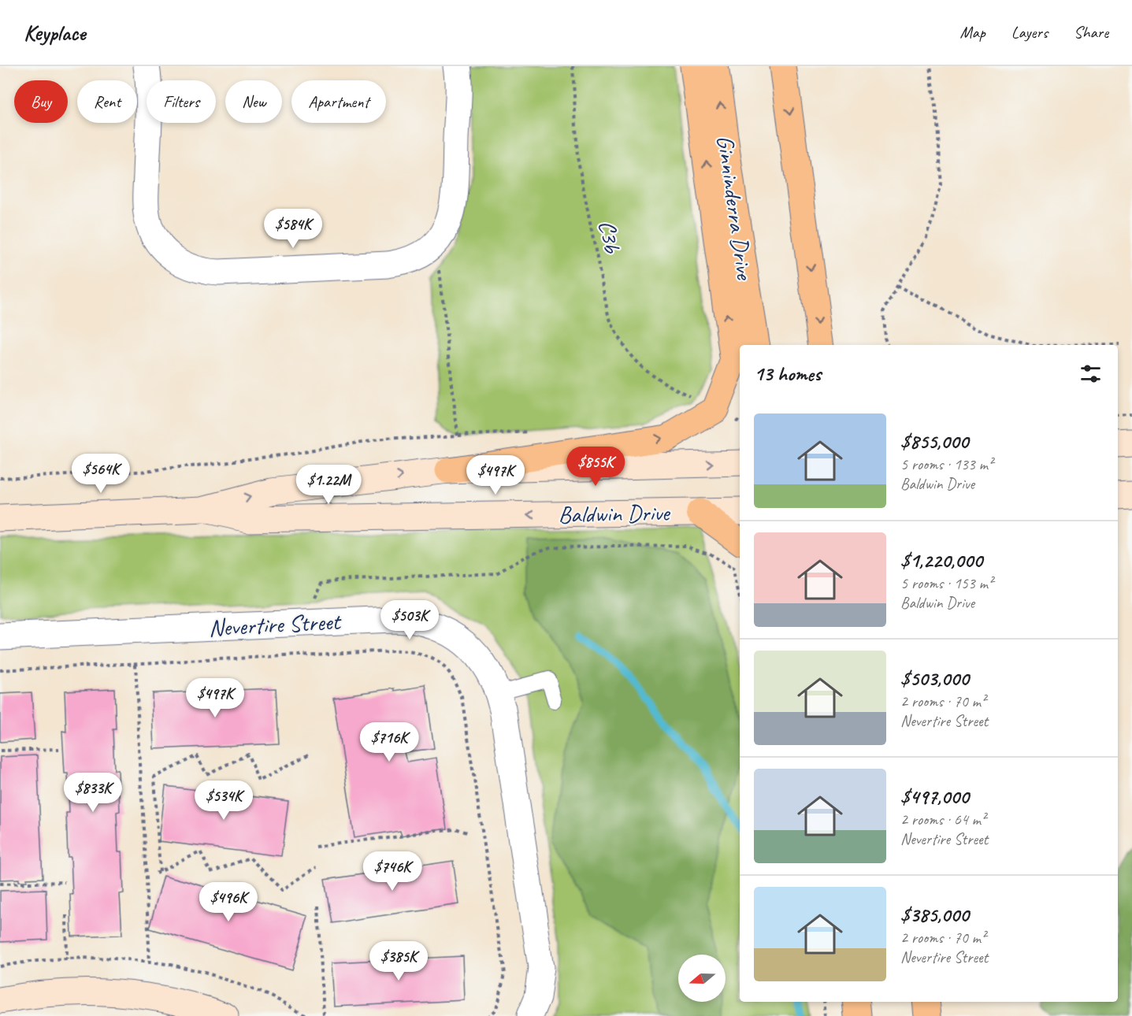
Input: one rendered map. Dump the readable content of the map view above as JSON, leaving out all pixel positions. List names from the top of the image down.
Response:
{
  "streets": {
    "main road": ["Ginninderra Drive", "Baldwin Drive"],
    "street": ["Nevertire Street"],
    "path": ["C3b"]
  },
  "north": "left",
  "page": {
    "header": "Keyplace",
    "nav": ["Map", "Layers", "Share"],
    "chip": [
      "Buy",
      "Rent",
      "Filters",
      "New",
      "Apartment"
    ],
    "price": [
      "$584K",
      "$855K",
      "$564K",
      "$497K",
      "$1.22M",
      "$503K",
      "$497K",
      "$716K",
      "$833K",
      "$534K",
      "$746K",
      "$496K",
      "$385K"
    ],
    "heading": "13 homes",
    "list": [
      {
        "name": "$855,000",
        "note": "5 rooms · 133 m² · Baldwin Drive"
      },
      {
        "name": "$1,220,000",
        "note": "5 rooms · 153 m² · Baldwin Drive"
      },
      {
        "name": "$503,000",
        "note": "2 rooms · 70 m² · Nevertire Street"
      },
      {
        "name": "$497,000",
        "note": "2 rooms · 64 m² · Nevertire Street"
      },
      {
        "name": "$385,000",
        "note": "2 rooms · 70 m² · Nevertire Street"
      }
    ]
  }
}
